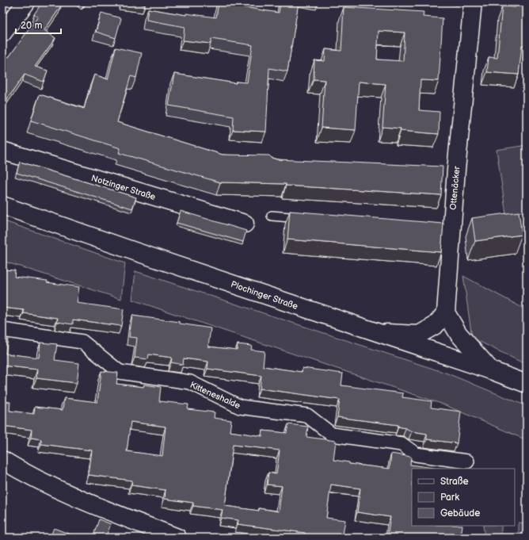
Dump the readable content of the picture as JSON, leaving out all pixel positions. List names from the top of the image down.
{
  "streets": {
    "street": [
      "Notzinger Straße",
      "Ottenäcker",
      "Plochinger Straße",
      "Kitteneshalde"
    ]
  },
  "legend": ["Straße", "Park", "Gebäude"],
  "scale_bar": "20 m"
}
